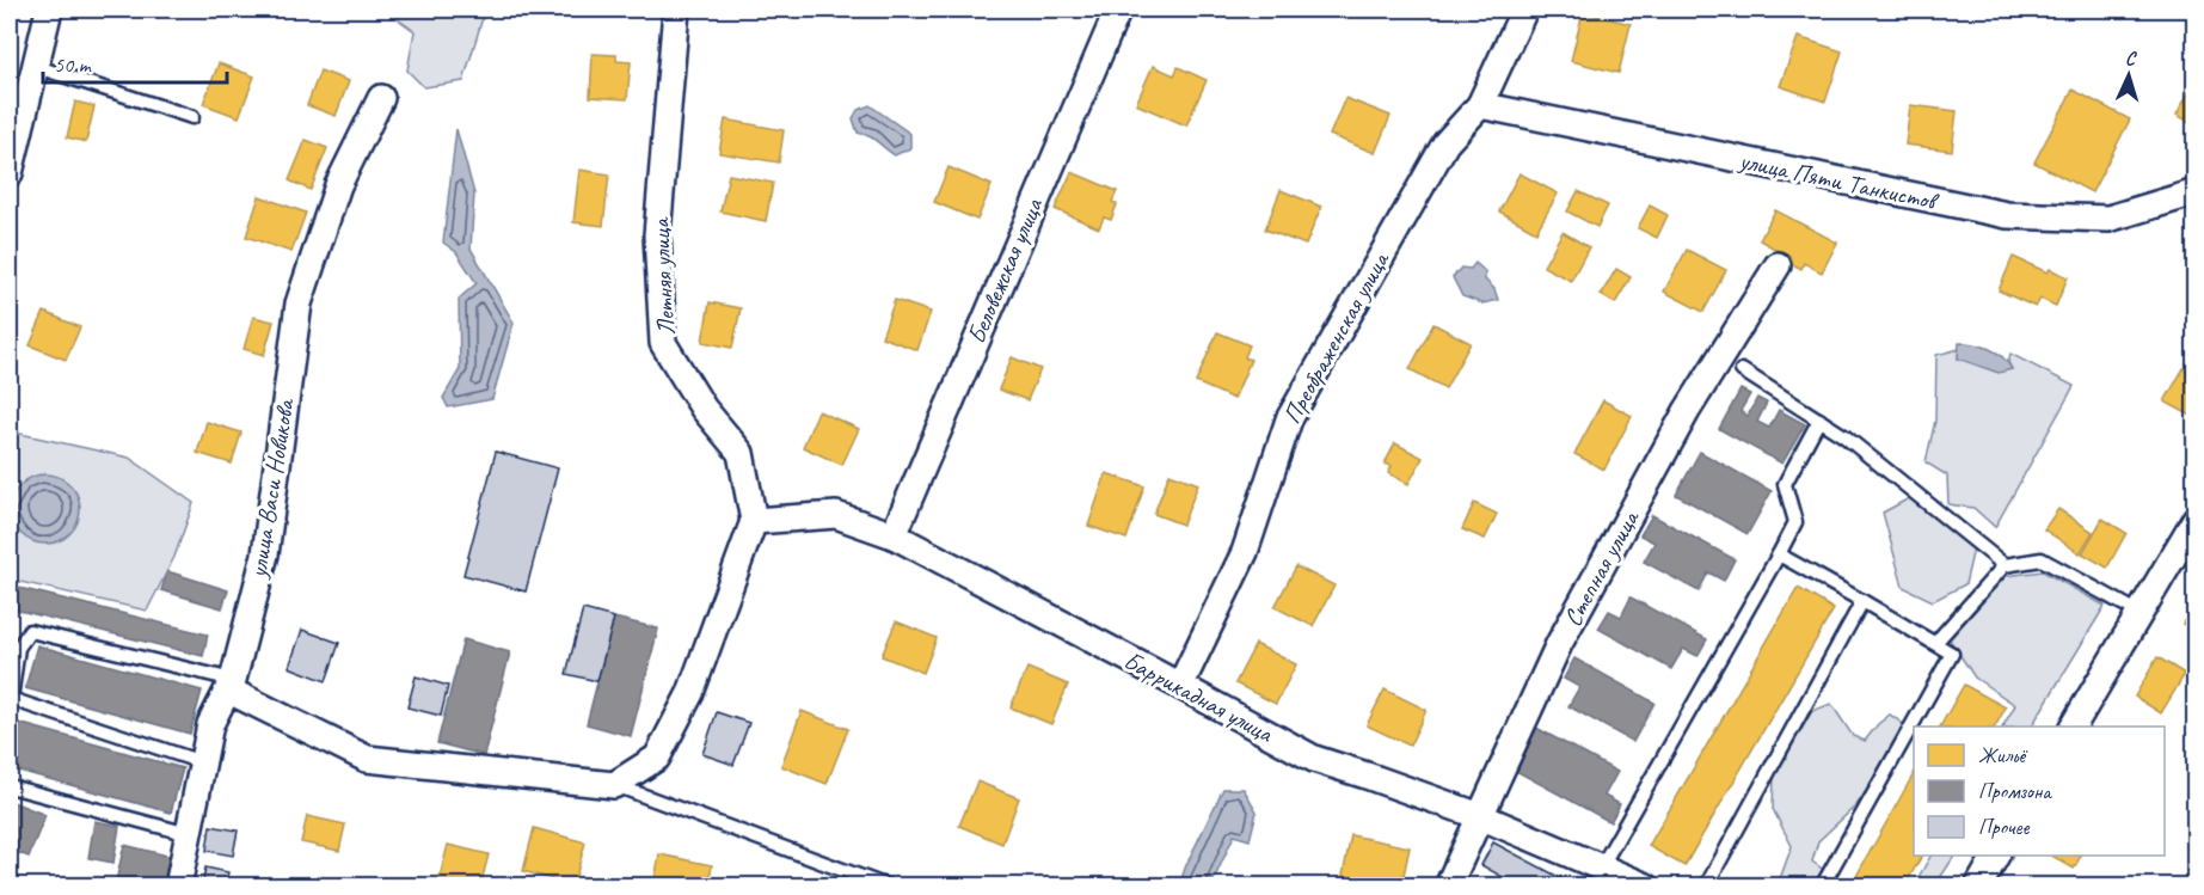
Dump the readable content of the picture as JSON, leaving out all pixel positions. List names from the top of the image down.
{
  "streets": {
    "street": [
      "улица Пяти Танкистов",
      "Беловежская улица",
      "Летняя улица",
      "Преображенская улица",
      "улица Васи Новикова",
      "Степная улица",
      "Баррикадная улица"
    ]
  },
  "crossings": [
    ["улица Пяти Танкистов", "Преображенская улица"],
    ["Беловежская улица", "Баррикадная улица"],
    ["Летняя улица", "Баррикадная улица"],
    ["Преображенская улица", "Баррикадная улица"],
    ["Степная улица", "Баррикадная улица"]
  ],
  "legend": ["Жильё", "Промзона", "Прочее"],
  "scale_bar": "50 m",
  "north": "top"
}
